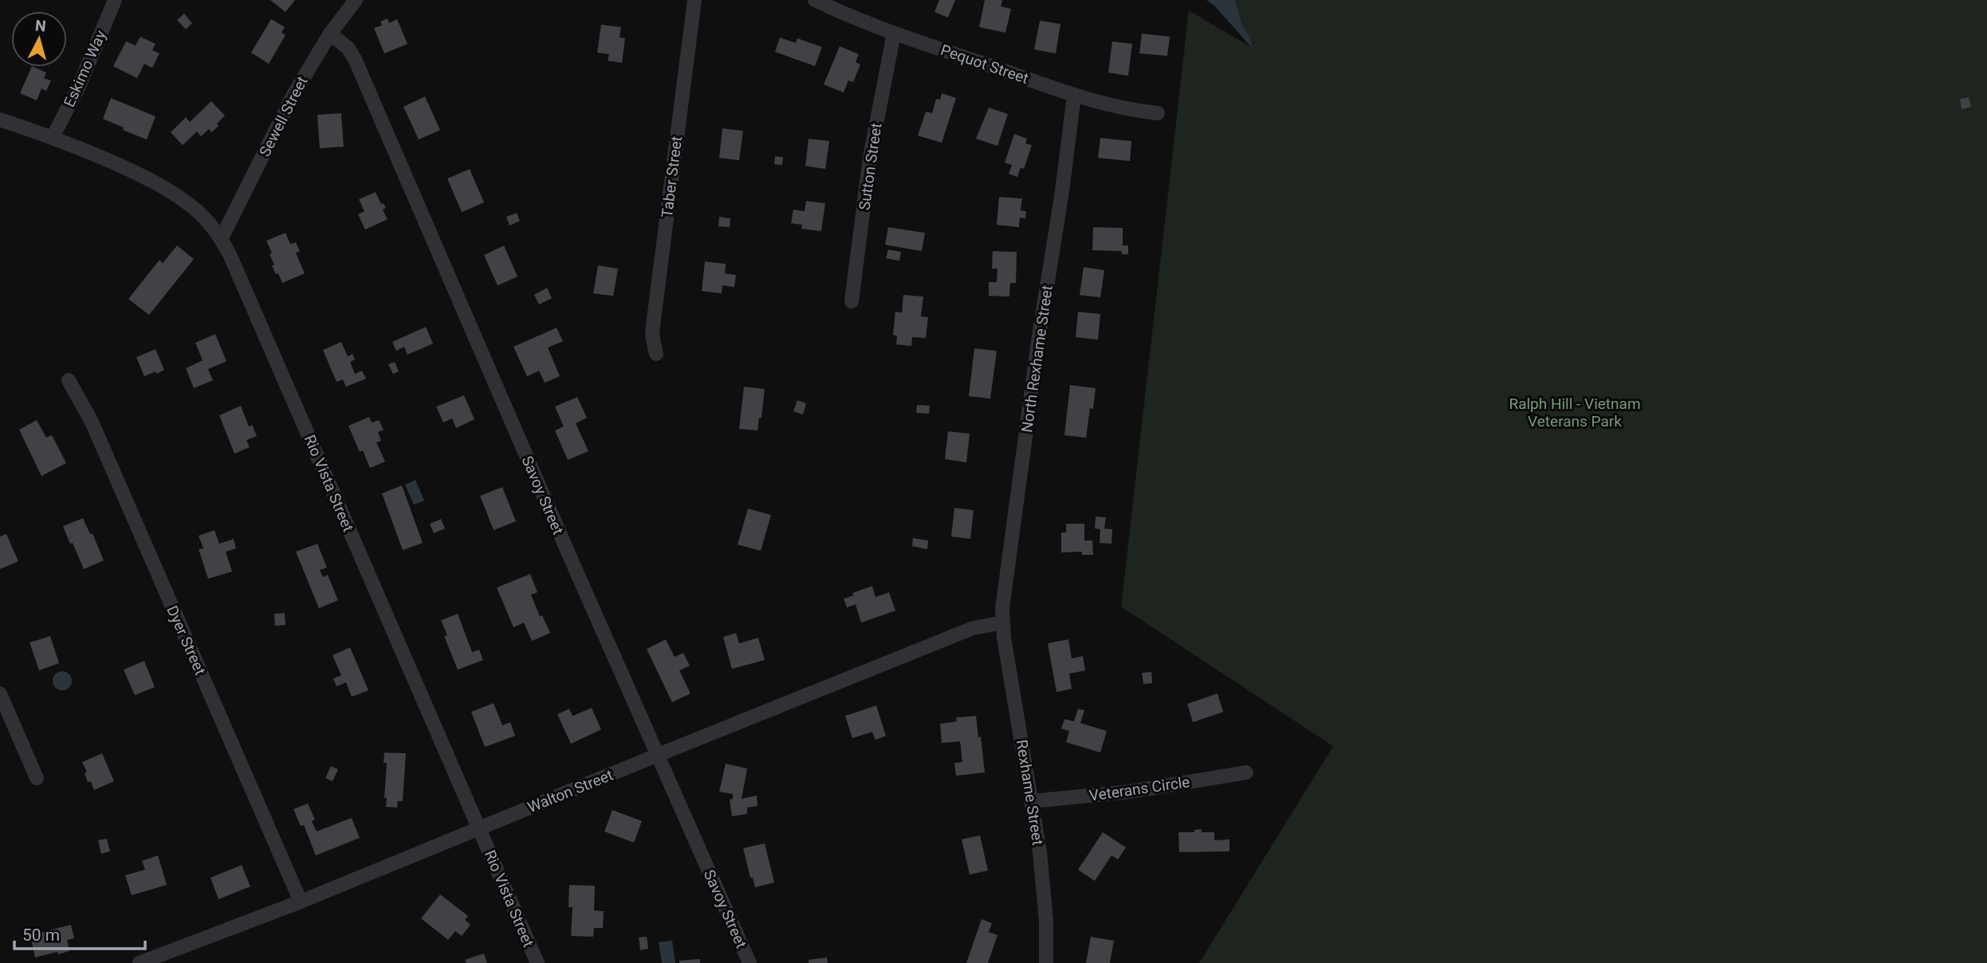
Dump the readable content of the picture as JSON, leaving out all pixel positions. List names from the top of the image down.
{
  "streets": {
    "street": [
      "Pequot Street",
      "Eskimo Way",
      "Sewell Street",
      "Sutton Street",
      "Taber Street",
      "North Rexhame Street",
      "Rio Vista Street",
      "Savoy Street",
      "Dyer Street",
      "Veterans Circle",
      "Walton Street",
      "Rexhame Street"
    ]
  },
  "crossings": [
    ["Pequot Street", "Sutton Street"],
    ["Pequot Street", "North Rexhame Street"],
    ["Eskimo Way", "Rio Vista Street"],
    ["Sewell Street", "Rio Vista Street"],
    ["Sewell Street", "Savoy Street"],
    ["North Rexhame Street", "Walton Street"],
    ["North Rexhame Street", "Rexhame Street"],
    ["Rio Vista Street", "Walton Street"],
    ["Savoy Street", "Walton Street"],
    ["Dyer Street", "Walton Street"],
    ["Veterans Circle", "Rexhame Street"],
    ["Walton Street", "Rexhame Street"]
  ],
  "parks": ["Ralph Hill - Vietnam Veterans Park"],
  "scale_bar": "50 m",
  "north": "top"
}
